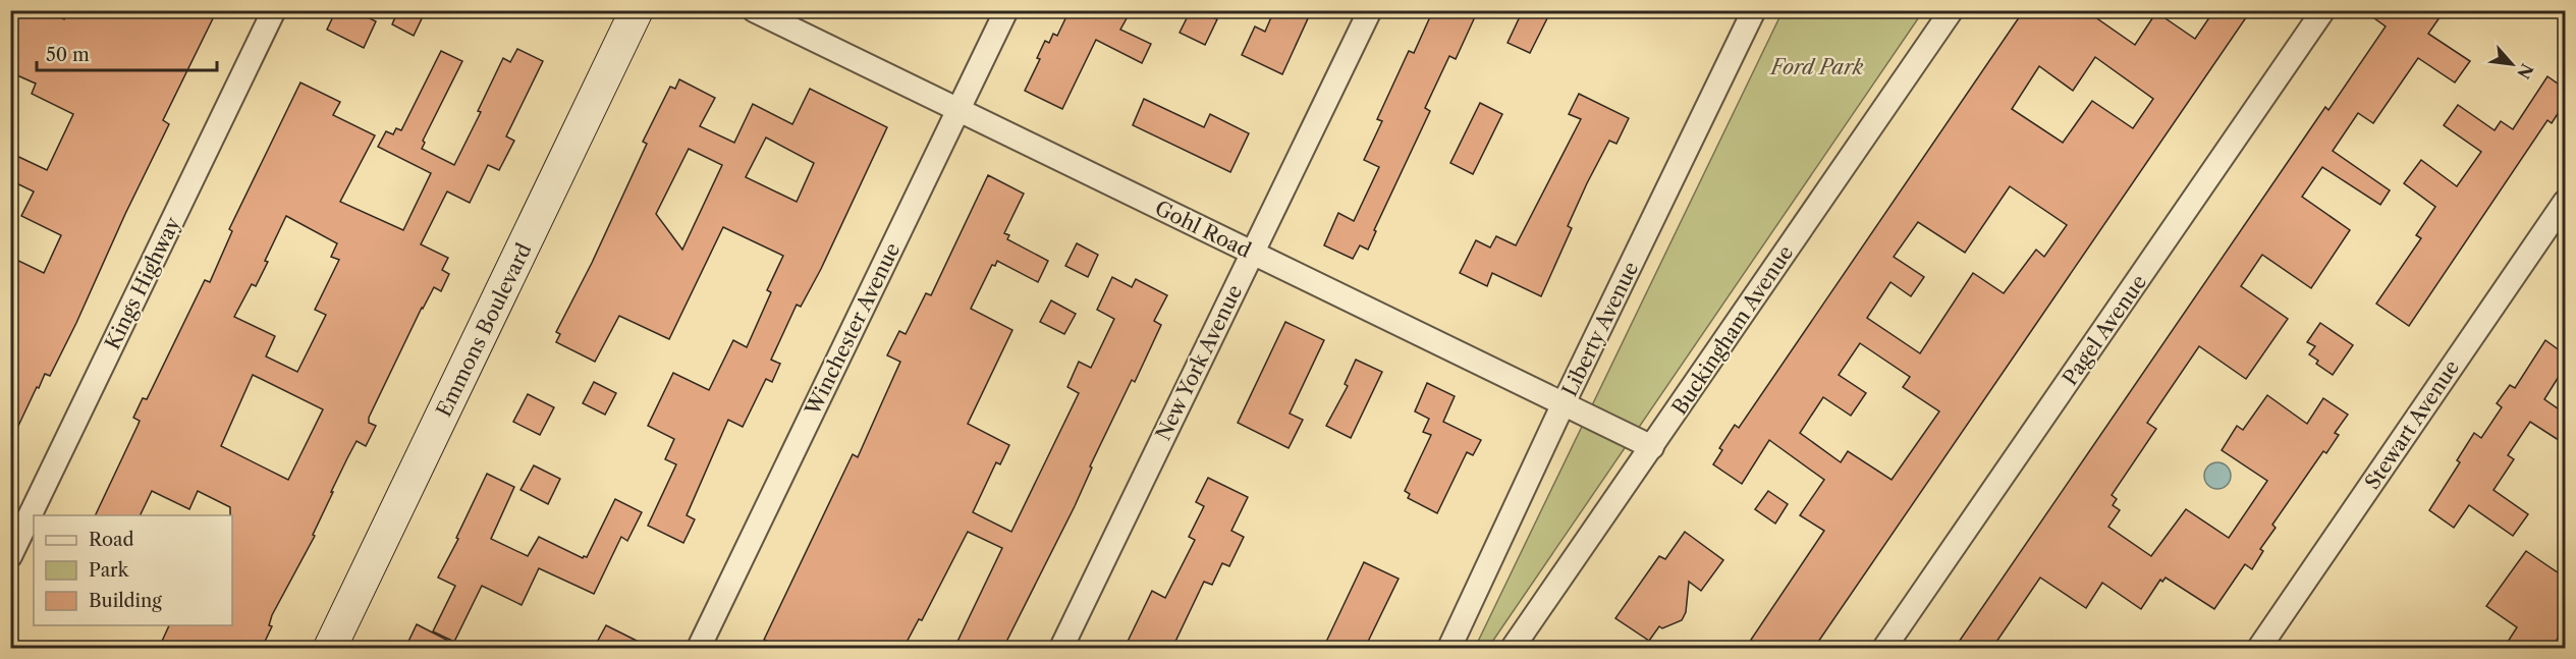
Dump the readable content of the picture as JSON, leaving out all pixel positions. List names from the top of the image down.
{
  "streets": {
    "street": [
      "Gohl Road",
      "Kings Highway",
      "Winchester Avenue",
      "Liberty Avenue",
      "Emmons Boulevard",
      "Buckingham Avenue",
      "Pagel Avenue",
      "New York Avenue",
      "Stewart Avenue"
    ]
  },
  "crossings": [
    ["Gohl Road", "Winchester Avenue"],
    ["Gohl Road", "Liberty Avenue"],
    ["Gohl Road", "Buckingham Avenue"],
    ["Gohl Road", "New York Avenue"]
  ],
  "parks": ["Ford Park"],
  "legend": ["Road", "Park", "Building"],
  "scale_bar": "50 m",
  "north": "bottom right"
}
